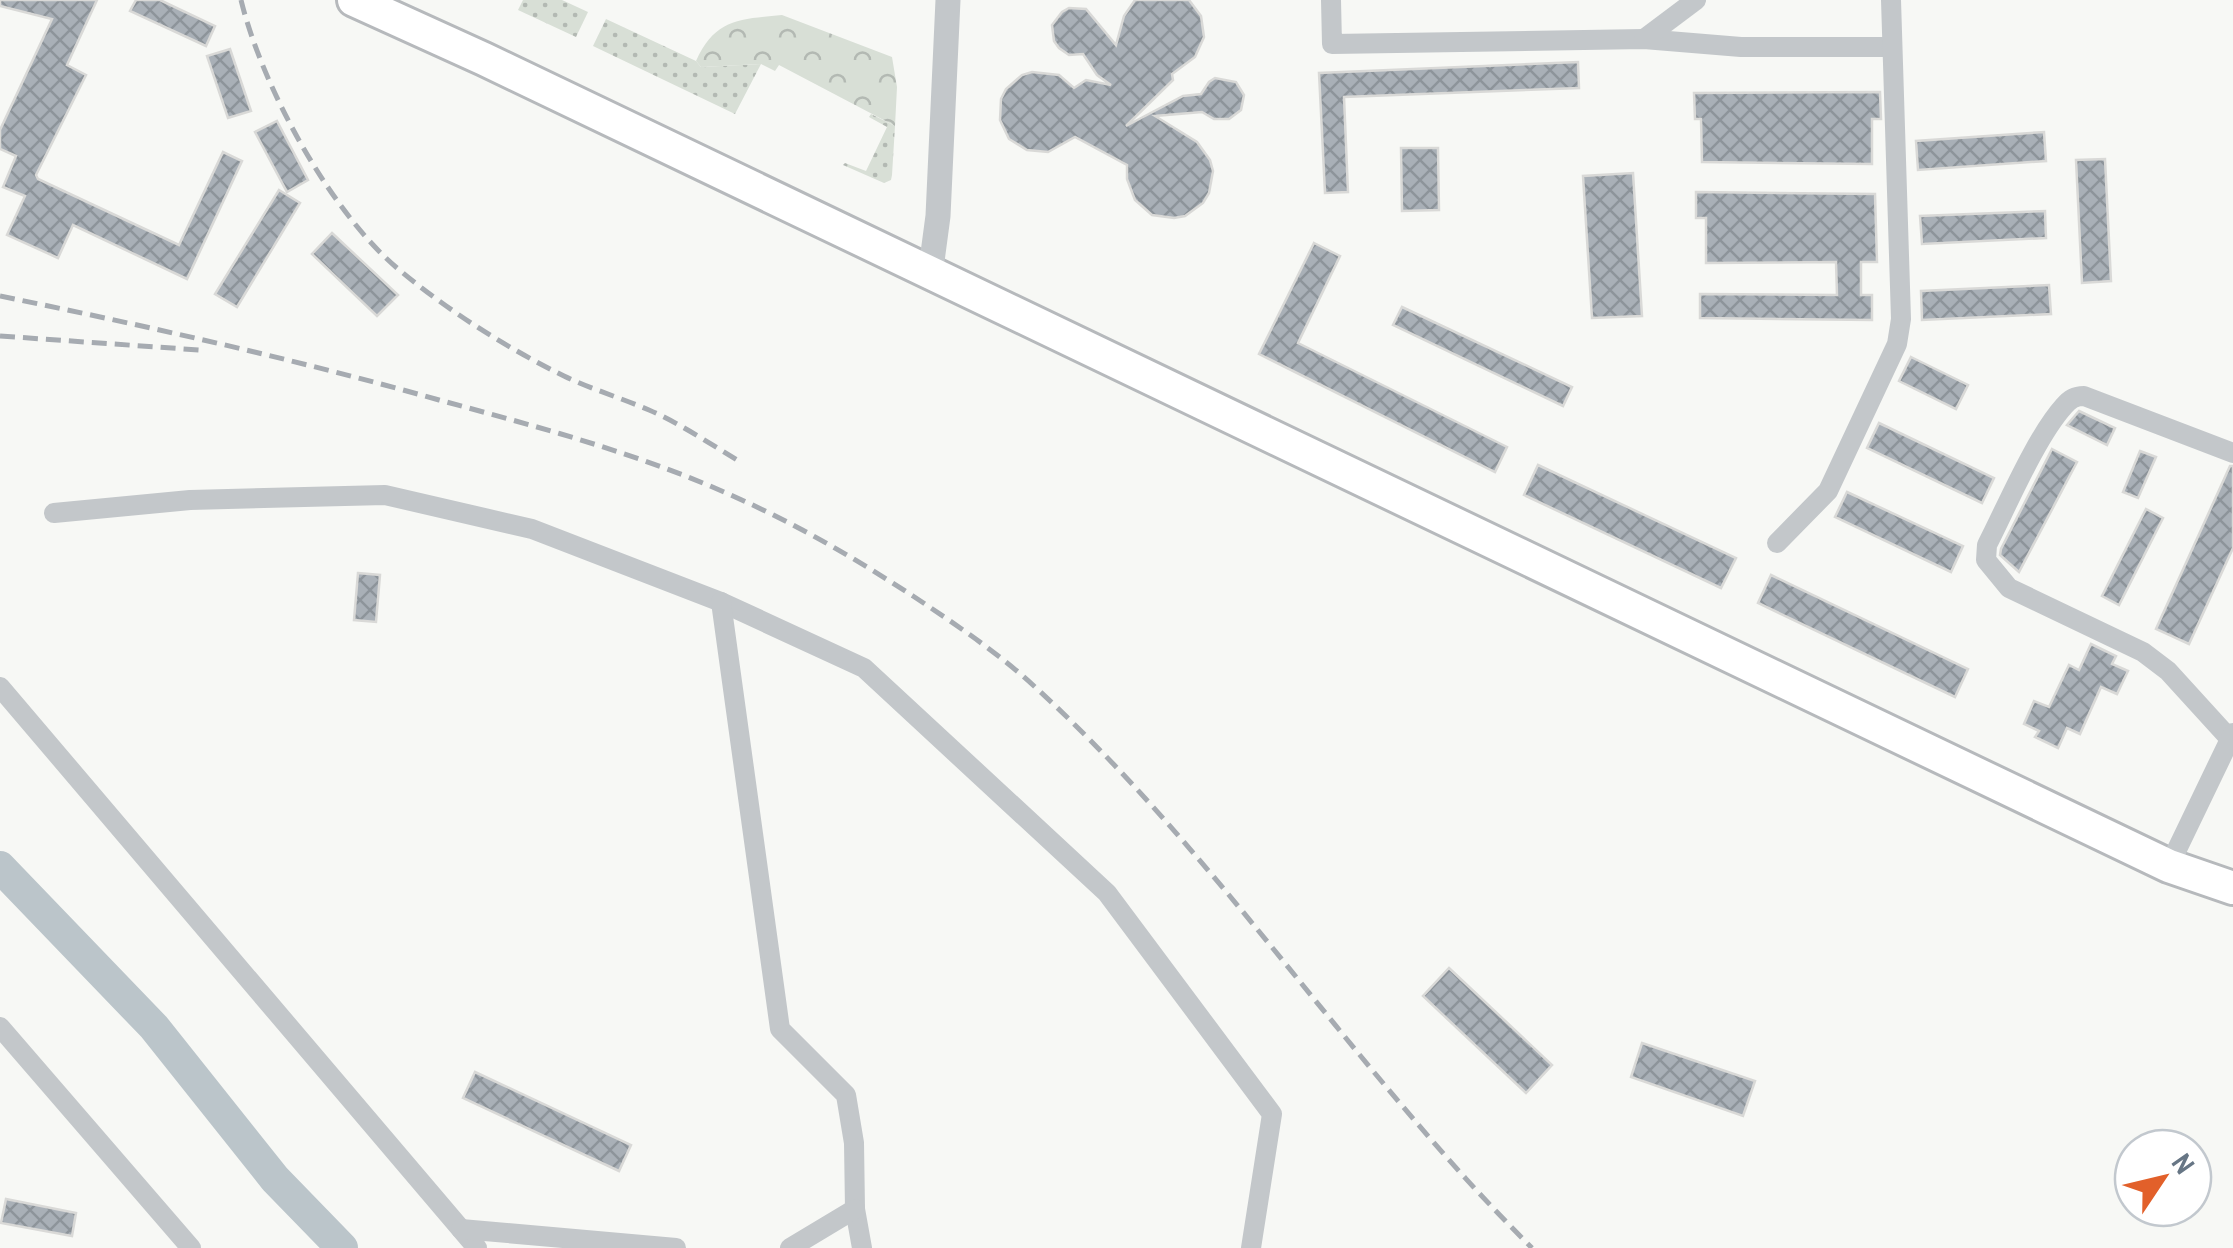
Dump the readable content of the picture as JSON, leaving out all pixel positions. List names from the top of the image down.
{
  "north": "top right"
}
